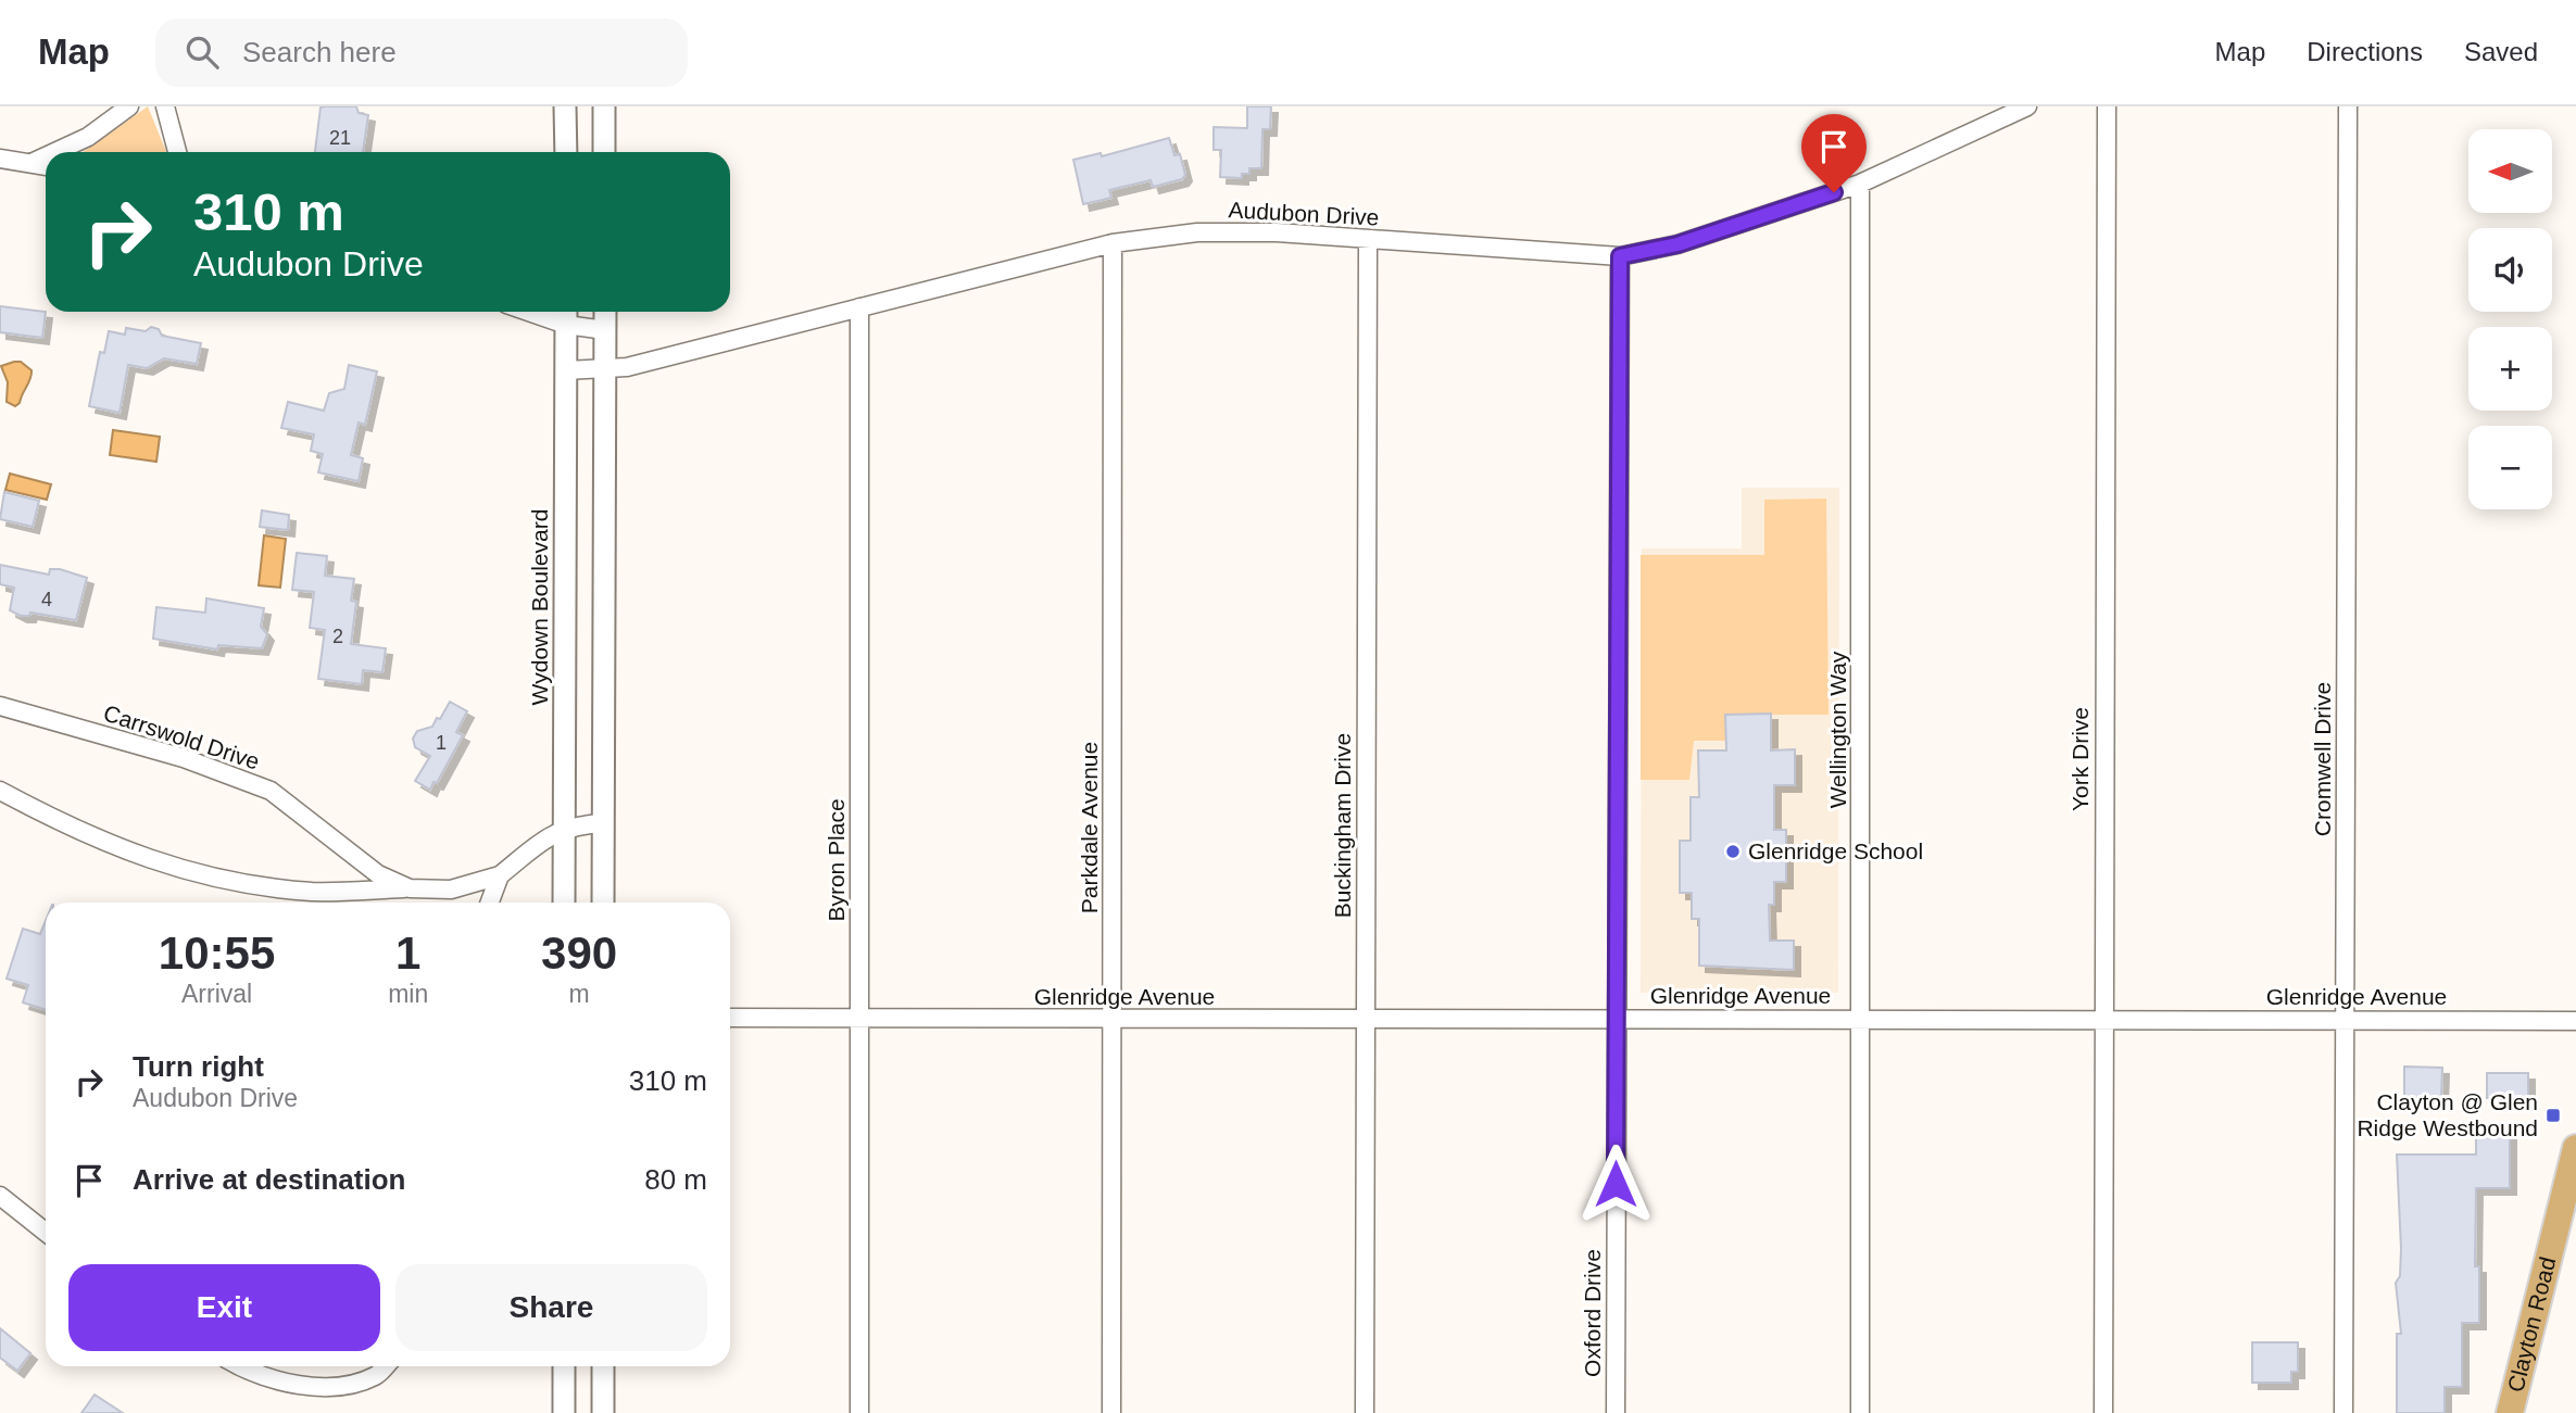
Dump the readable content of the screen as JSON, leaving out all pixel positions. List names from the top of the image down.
{
  "streets": {
    "main road": ["Clayton Road"],
    "street": [
      "Audubon Drive",
      "Wydown Boulevard",
      "Wellington Way",
      "Carrswold Drive",
      "York Drive",
      "Cromwell Drive",
      "Buckingham Drive",
      "Parkdale Avenue",
      "Byron Place",
      "Glenridge Avenue",
      "Oxford Drive"
    ]
  },
  "crossings": [
    ["Audubon Drive", "Wydown Boulevard"],
    ["Audubon Drive", "Wellington Way"],
    ["Audubon Drive", "Buckingham Drive"],
    ["Audubon Drive", "Parkdale Avenue"],
    ["Audubon Drive", "Byron Place"],
    ["Audubon Drive", "Oxford Drive"],
    ["Wydown Boulevard", "Carrswold Drive"],
    ["Wellington Way", "Glenridge Avenue"],
    ["York Drive", "Glenridge Avenue"],
    ["Cromwell Drive", "Glenridge Avenue"],
    ["Buckingham Drive", "Glenridge Avenue"],
    ["Parkdale Avenue", "Glenridge Avenue"],
    ["Byron Place", "Glenridge Avenue"],
    ["Glenridge Avenue", "Oxford Drive"]
  ],
  "places": {
    "other": ["Glenridge School"],
    "transit": ["Clayton @ Glen Ridge Westbound"]
  },
  "house_numbers": [
    "21",
    "4",
    "2",
    "1"
  ],
  "north": "left",
  "page": {
    "header": "Map",
    "search": "Search here",
    "nav": ["Map", "Directions", "Saved"],
    "map_buttons": ["+", "−"],
    "turn": ["310 m", "Audubon Drive"],
    "eta": [
      "10:55",
      "Arrival",
      "1",
      "min",
      "390",
      "m"
    ],
    "list": [
      {
        "name": "Turn right",
        "note": "Audubon Drive",
        "value": "310 m"
      },
      {
        "name": "Arrive at destination",
        "value": "80 m"
      }
    ],
    "buttons": ["Exit", "Share"]
  }
}
